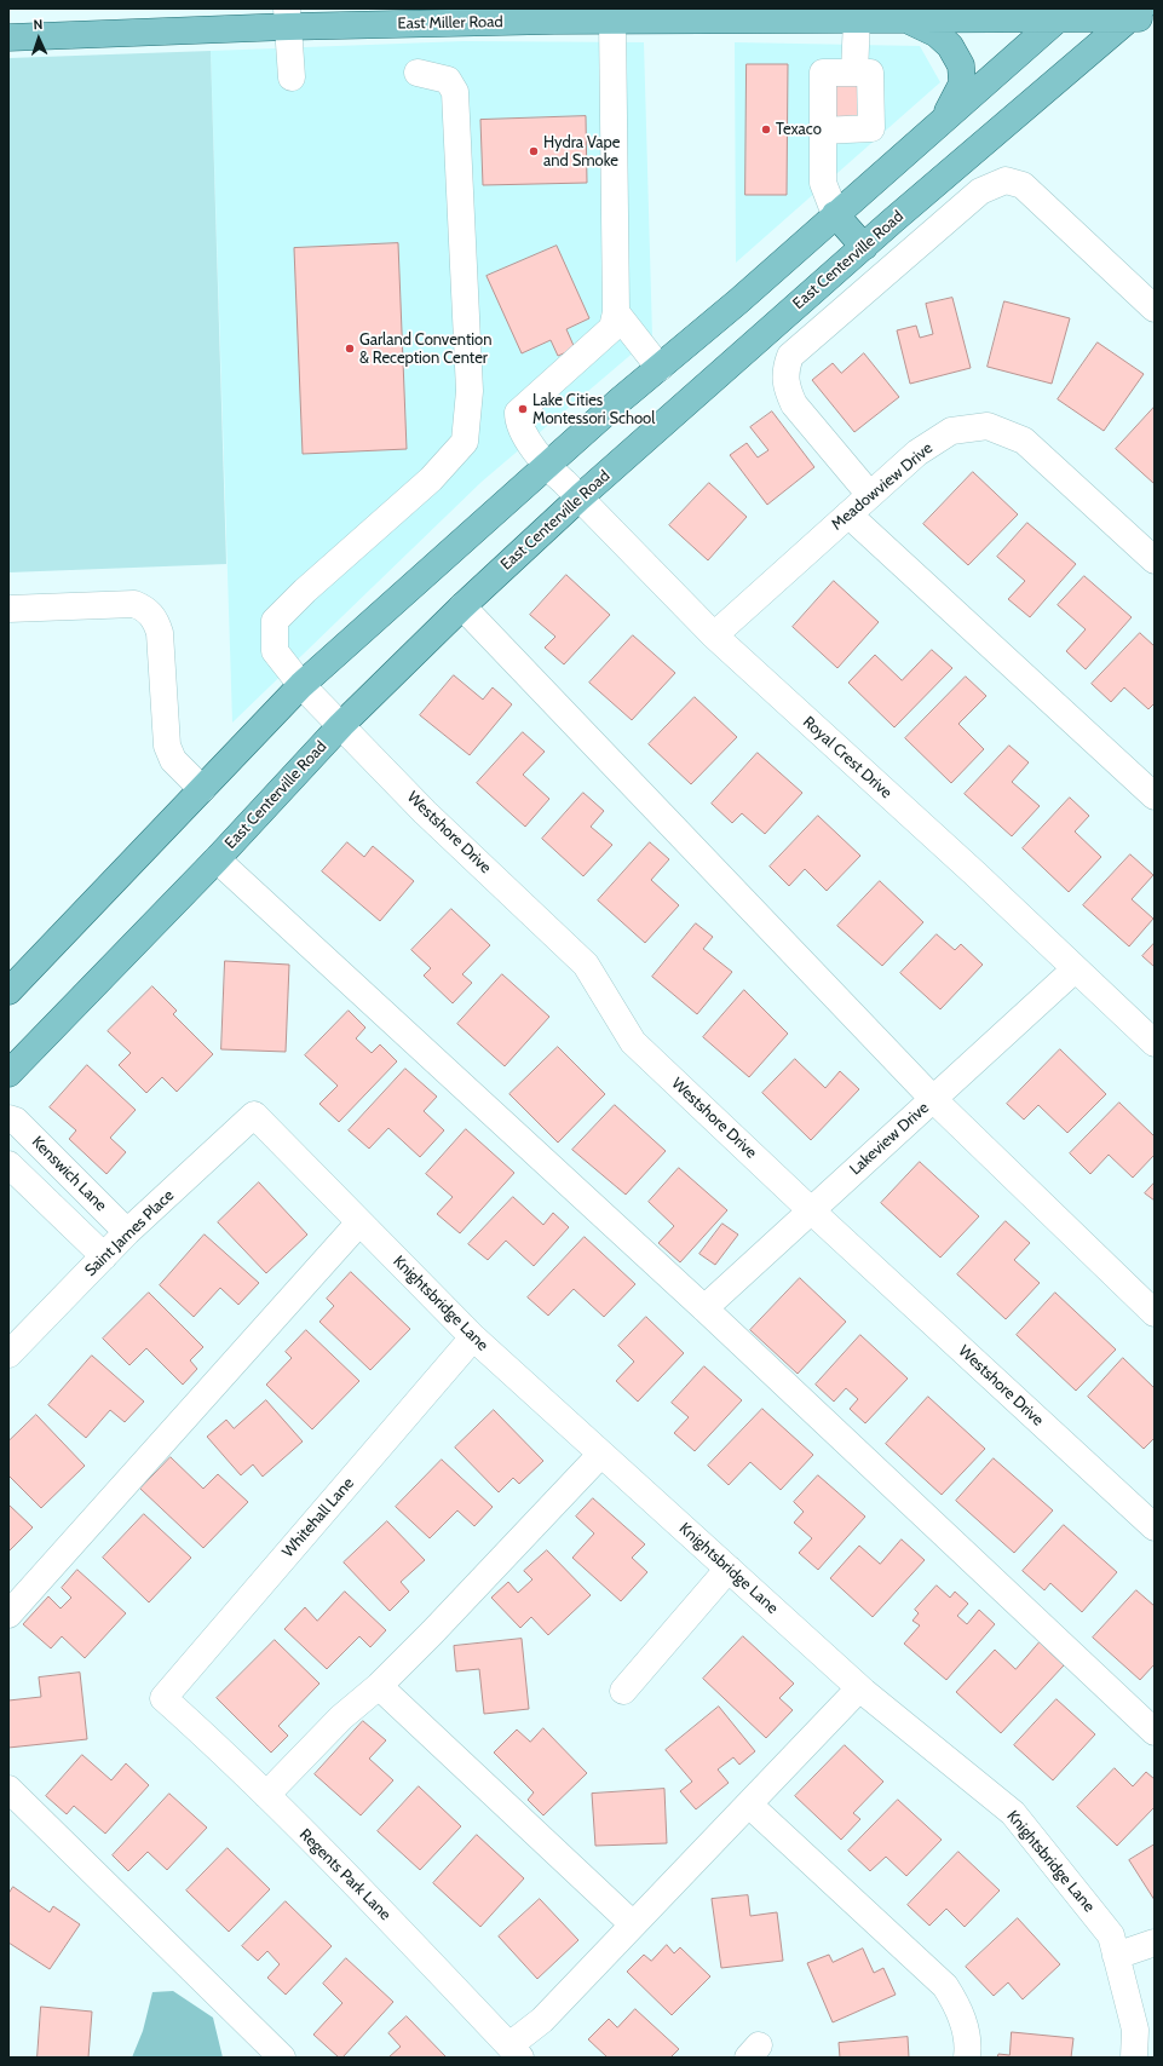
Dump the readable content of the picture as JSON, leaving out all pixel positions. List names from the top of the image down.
{
  "streets": {
    "main road": ["East Miller Road", "East Centerville Road"],
    "street": [
      "Meadowview Drive",
      "Royal Crest Drive",
      "Westshore Drive",
      "Lakeview Drive",
      "Kenswich Lane",
      "Saint James Place",
      "Knightsbridge Lane",
      "Whitehall Lane",
      "Regents Park Lane"
    ]
  },
  "crossings": [
    ["East Miller Road", "East Centerville Road"],
    ["East Centerville Road", "Royal Crest Drive"],
    ["East Centerville Road", "Westshore Drive"],
    ["Meadowview Drive", "Royal Crest Drive"],
    ["Royal Crest Drive", "Lakeview Drive"],
    ["Westshore Drive", "Lakeview Drive"],
    ["Kenswich Lane", "Saint James Place"],
    ["Saint James Place", "Knightsbridge Lane"],
    ["Knightsbridge Lane", "Whitehall Lane"],
    ["Whitehall Lane", "Regents Park Lane"]
  ],
  "places": [
    "Texaco",
    "Hydra Vape and Smoke",
    "Garland Convention & Reception Center",
    "Lake Cities Montessori School"
  ],
  "north": "top"
}
